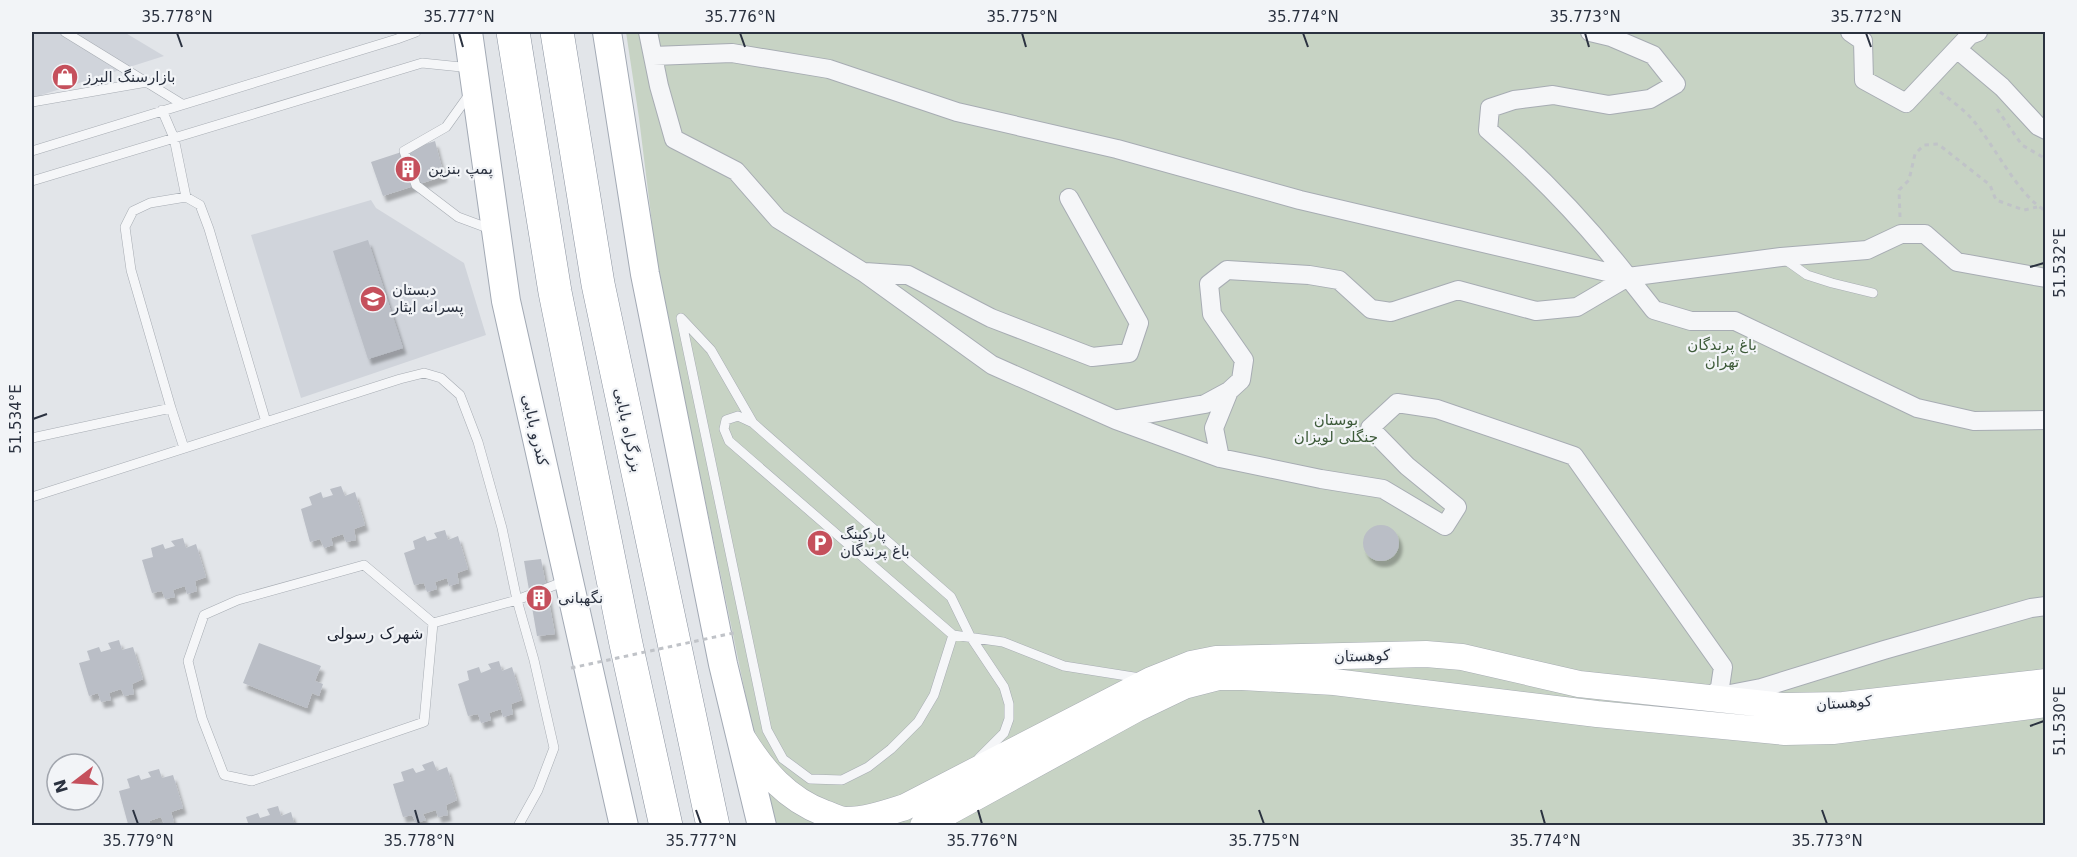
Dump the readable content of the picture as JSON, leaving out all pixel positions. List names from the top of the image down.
{
  "streets": {
    "highway": ["بزرگراه بابایی"],
    "main road": ["کندرو بابایی", "کوهستان"]
  },
  "districts": ["شهرک رسولی"],
  "parks": ["باغ پرندگان تهران", "بوستان جنگلی لویزان"],
  "places": {
    "shop": ["بازارسنگ البرز"],
    "building": ["پمپ بنزین", "نگهبانی"],
    "school or university": ["دبستان پسرانه ایثار"],
    "parking": ["پارکینگ باغ پرندگان"]
  },
  "north": "left",
  "coordinates": [
    "35.778°N",
    "35.777°N",
    "35.776°N",
    "35.775°N",
    "35.774°N",
    "35.773°N",
    "35.772°N",
    "51.532°E",
    "51.534°E",
    "51.530°E",
    "35.779°N"
  ]
}
